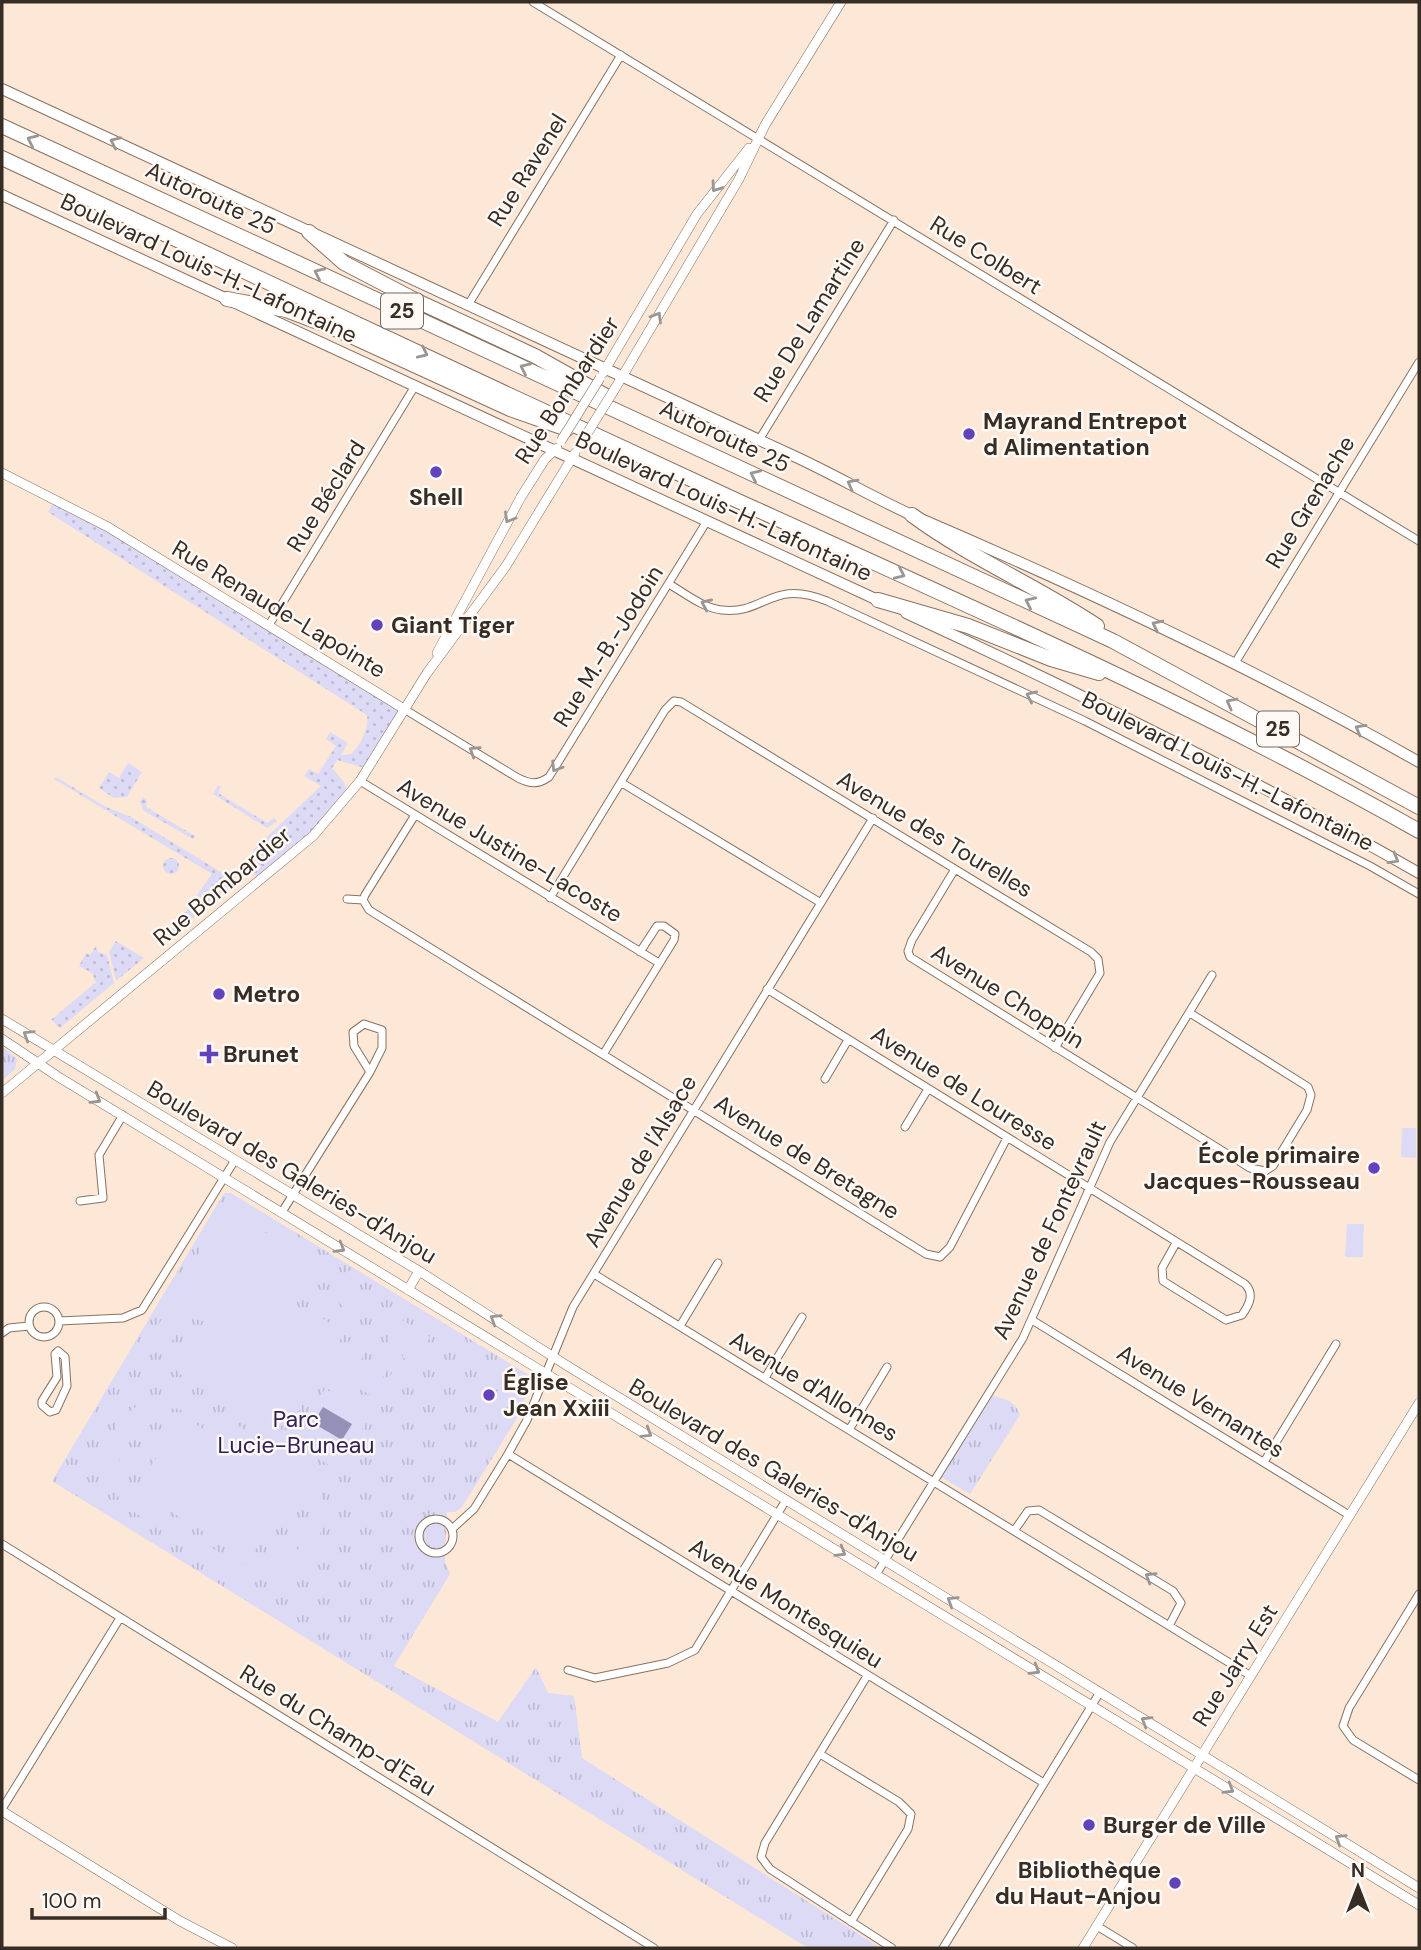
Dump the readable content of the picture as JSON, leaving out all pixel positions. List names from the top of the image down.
{
  "streets": {
    "highway": ["Autoroute 25", "25"],
    "main road": ["Boulevard Louis-H.-Lafontaine"],
    "street": [
      "Rue Ravenel",
      "Rue Colbert",
      "Rue De Lamartine",
      "Rue Bombardier",
      "Rue Béclard",
      "Rue Grenache",
      "Rue Renaude-Lapointe",
      "Rue M.-B.-Jodoin",
      "Avenue des Tourelles",
      "Avenue Justine-Lacoste",
      "Avenue Choppin",
      "Avenue de Louresse",
      "Avenue de Bretagne",
      "Avenue de l'Alsace",
      "Boulevard des Galeries-d'Anjou",
      "Avenue de Fontevrault",
      "Avenue d'Allonnes",
      "Avenue Vernantes",
      "Avenue Montesquieu",
      "Rue Jarry Est",
      "Rue du Champ-d'Eau"
    ]
  },
  "crossings": [
    ["Rue Ravenel", "Rue Colbert"],
    ["Rue Colbert", "Rue De Lamartine"],
    ["Rue Colbert", "Rue Bombardier"],
    ["Rue Colbert", "Rue Grenache"],
    ["Boulevard Louis-H.-Lafontaine", "Rue Bombardier"],
    ["Boulevard Louis-H.-Lafontaine", "Rue Béclard"],
    ["Boulevard Louis-H.-Lafontaine", "Rue M.-B.-Jodoin"],
    ["Rue Bombardier", "Rue Renaude-Lapointe"],
    ["Rue Bombardier", "Avenue Justine-Lacoste"],
    ["Rue Bombardier", "Boulevard des Galeries-d'Anjou"],
    ["Rue Béclard", "Rue Renaude-Lapointe"],
    ["Rue Renaude-Lapointe", "Rue M.-B.-Jodoin"],
    ["Avenue des Tourelles", "Avenue Choppin"],
    ["Avenue des Tourelles", "Avenue de l'Alsace"],
    ["Avenue Choppin", "Avenue de Fontevrault"],
    ["Avenue de Louresse", "Avenue de Bretagne"],
    ["Avenue de Louresse", "Avenue de l'Alsace"],
    ["Avenue de Louresse", "Avenue de Fontevrault"],
    ["Avenue de Bretagne", "Avenue de l'Alsace"],
    ["Avenue de l'Alsace", "Boulevard des Galeries-d'Anjou"],
    ["Avenue de l'Alsace", "Avenue d'Allonnes"],
    ["Avenue de l'Alsace", "Avenue Montesquieu"],
    ["Boulevard des Galeries-d'Anjou", "Avenue de Fontevrault"],
    ["Boulevard des Galeries-d'Anjou", "Rue Jarry Est"],
    ["Avenue de Fontevrault", "Avenue d'Allonnes"],
    ["Avenue de Fontevrault", "Avenue Vernantes"],
    ["Avenue d'Allonnes", "Rue Jarry Est"],
    ["Avenue Vernantes", "Rue Jarry Est"]
  ],
  "one_way": ["Rue M.-B.-Jodoin"],
  "parks": ["Parc Lucie-Bruneau"],
  "places": {
    "other": [
      "Mayrand Entrepot d Alimentation",
      "Shell",
      "Giant Tiger",
      "Metro",
      "École primaire Jacques-Rousseau",
      "Église Jean Xxiii",
      "Burger de Ville",
      "Bibliothèque du Haut-Anjou"
    ],
    "health": ["Brunet"]
  },
  "scale_bar": "100 m",
  "north": "top"
}
